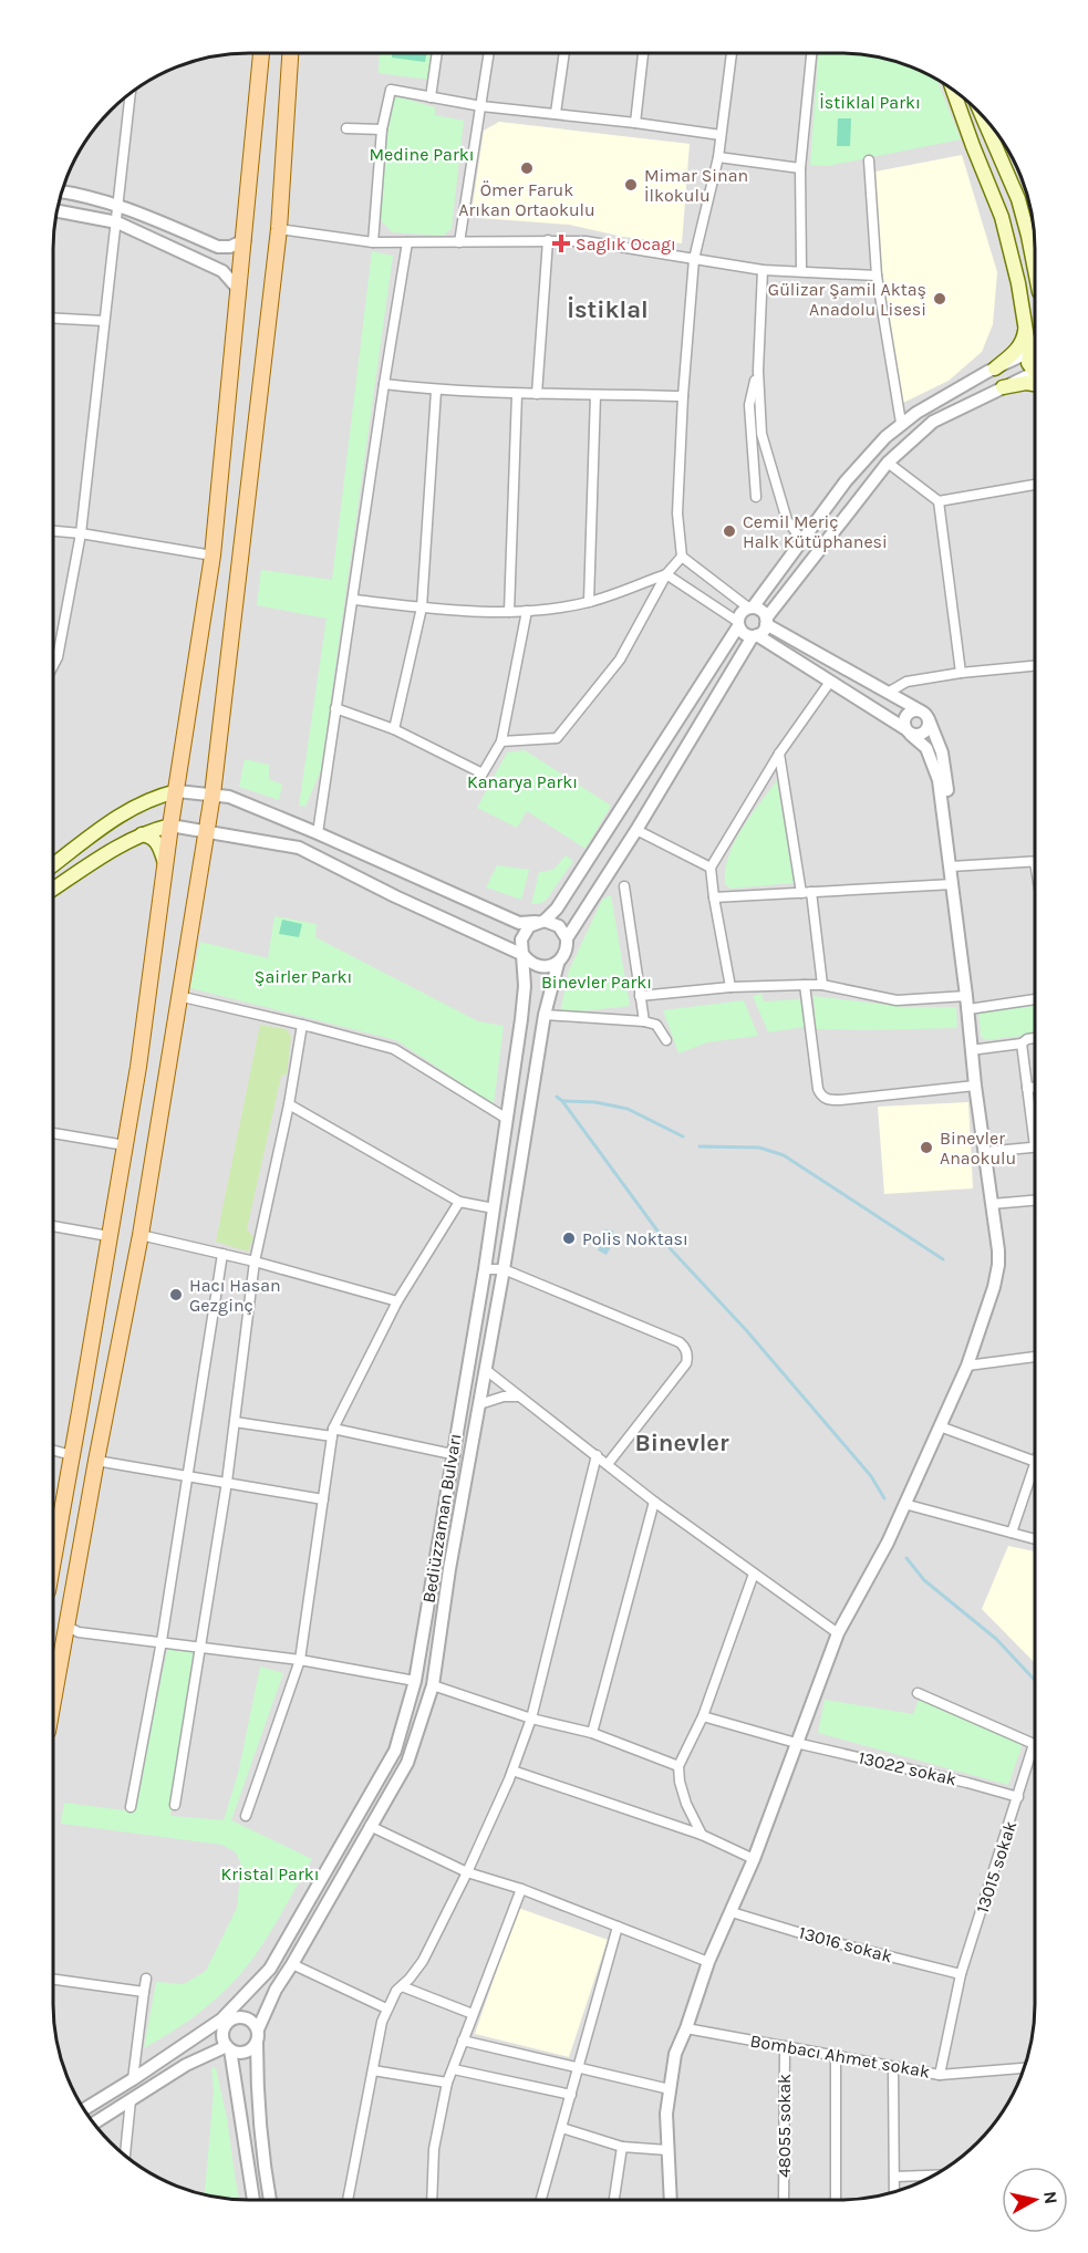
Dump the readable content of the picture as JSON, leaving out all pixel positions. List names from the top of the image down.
{
  "streets": {
    "street": [
      "Bediüzzaman Bulvarı",
      "13022 sokak",
      "13015 sokak",
      "13016 sokak",
      "Bombacı Ahmet sokak",
      "48055 sokak"
    ]
  },
  "crossings": [
    ["13022 sokak", "13015 sokak"],
    ["13015 sokak", "13016 sokak"],
    ["13015 sokak", "Bombacı Ahmet sokak"],
    ["Bombacı Ahmet sokak", "48055 sokak"]
  ],
  "districts": ["İstiklal", "Binevler"],
  "parks": [
    "İstiklal Parkı",
    "Medine Parkı",
    "Kanarya Parkı",
    "Şairler Parkı",
    "Binevler Parkı",
    "Kristal Parkı"
  ],
  "places": {
    "other": [
      "Ömer Faruk Arıkan Ortaokulu",
      "Mimar Sinan İlkokulu",
      "Gülizar Şamil Aktaş Anadolu Lisesi",
      "Cemil Meriç Halk Kütüphanesi",
      "Binevler Anaokulu",
      "Polis Noktası",
      "Hacı Hasan Gezginç"
    ],
    "health": ["Saglık Ocagı"]
  },
  "north": "right"
}
